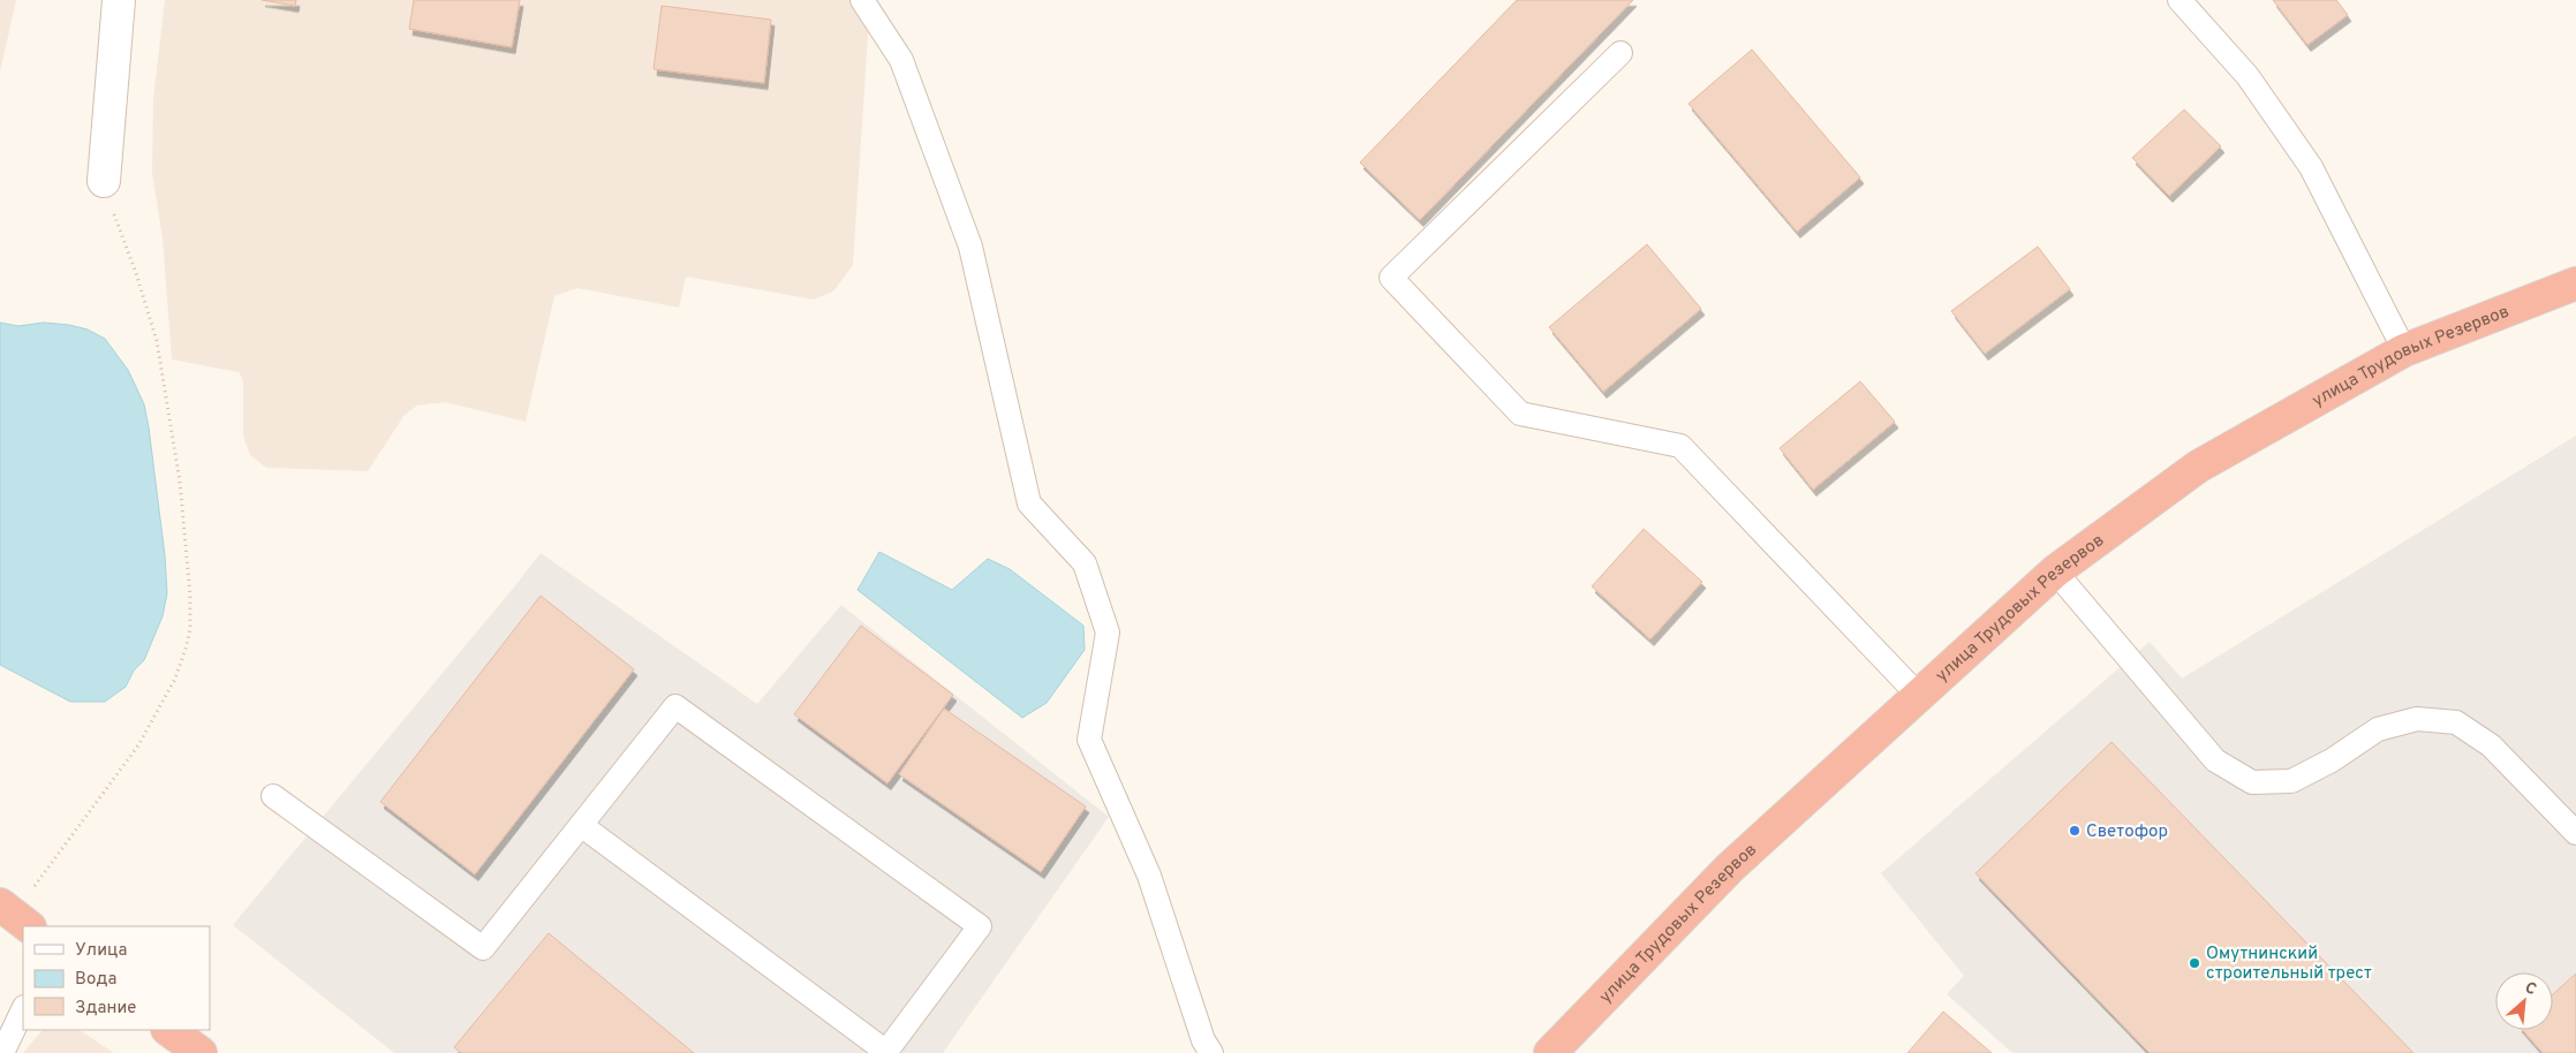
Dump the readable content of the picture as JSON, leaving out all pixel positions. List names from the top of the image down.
{
  "streets": {
    "highway": ["улица Трудовых Резервов"]
  },
  "places": ["Светофор", "Омутнинский строительный трест"],
  "legend": ["Улица", "Вода", "Здание"],
  "north": "top right"
}
